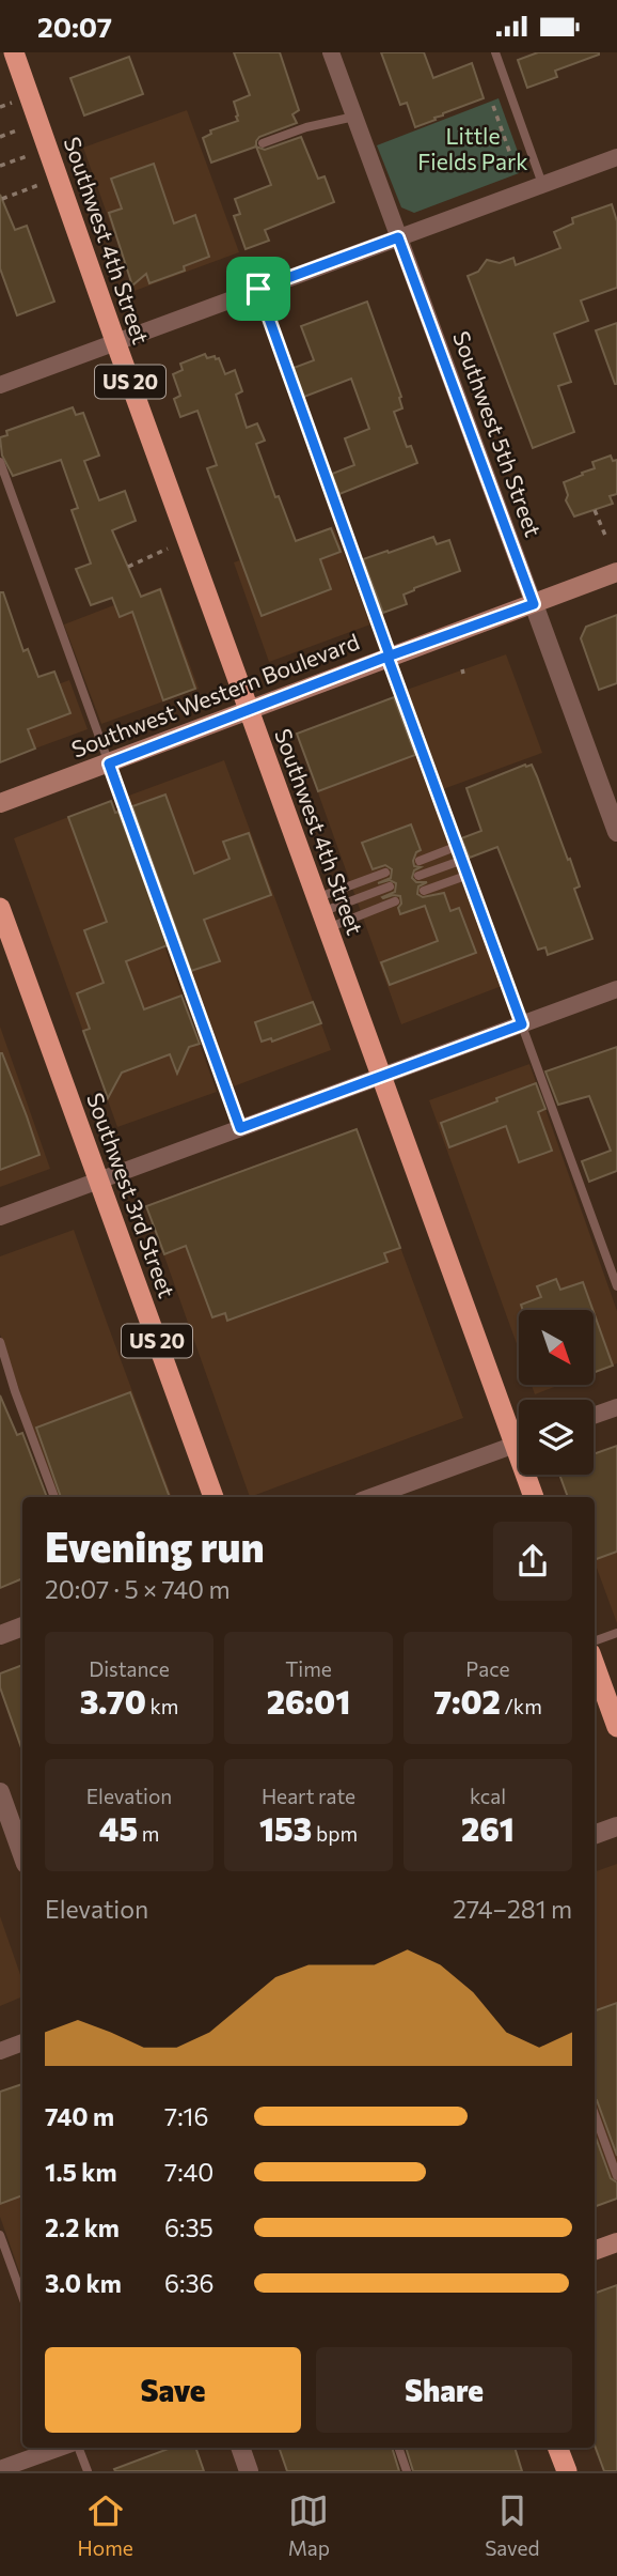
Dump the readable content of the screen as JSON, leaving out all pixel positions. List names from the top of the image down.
{
  "streets": {
    "highway": ["Southwest 4th Street", "US 20", "Southwest 3rd Street"],
    "main road": ["Southwest Western Boulevard"],
    "street": ["Southwest 5th Street"]
  },
  "crossings": [
    ["Southwest 4th Street", "Southwest Western Boulevard"],
    ["Southwest 5th Street", "Southwest Western Boulevard"]
  ],
  "parks": ["Little Fields Park"],
  "north": "bottom right",
  "page": {
    "status": "20:07",
    "heading": ["Evening run", "20:07 · 5 × 740 m"],
    "stats": [
      ["Distance", "3.70 km"],
      ["Time", "26:01"],
      ["Pace", "7:02 /km"],
      ["Elevation", "45 m"],
      ["Heart rate", "153 bpm"],
      ["kcal", "261"]
    ],
    "chart": ["Elevation", "274–281 m"],
    "list": [
      {
        "name": "740 m",
        "note": "7:16"
      },
      {
        "name": "1.5 km",
        "note": "7:40"
      },
      {
        "name": "2.2 km",
        "note": "6:35"
      },
      {
        "name": "3.0 km",
        "note": "6:36"
      }
    ],
    "buttons": ["Save", "Share"],
    "tabs": ["Home", "Map", "Saved"]
  }
}
